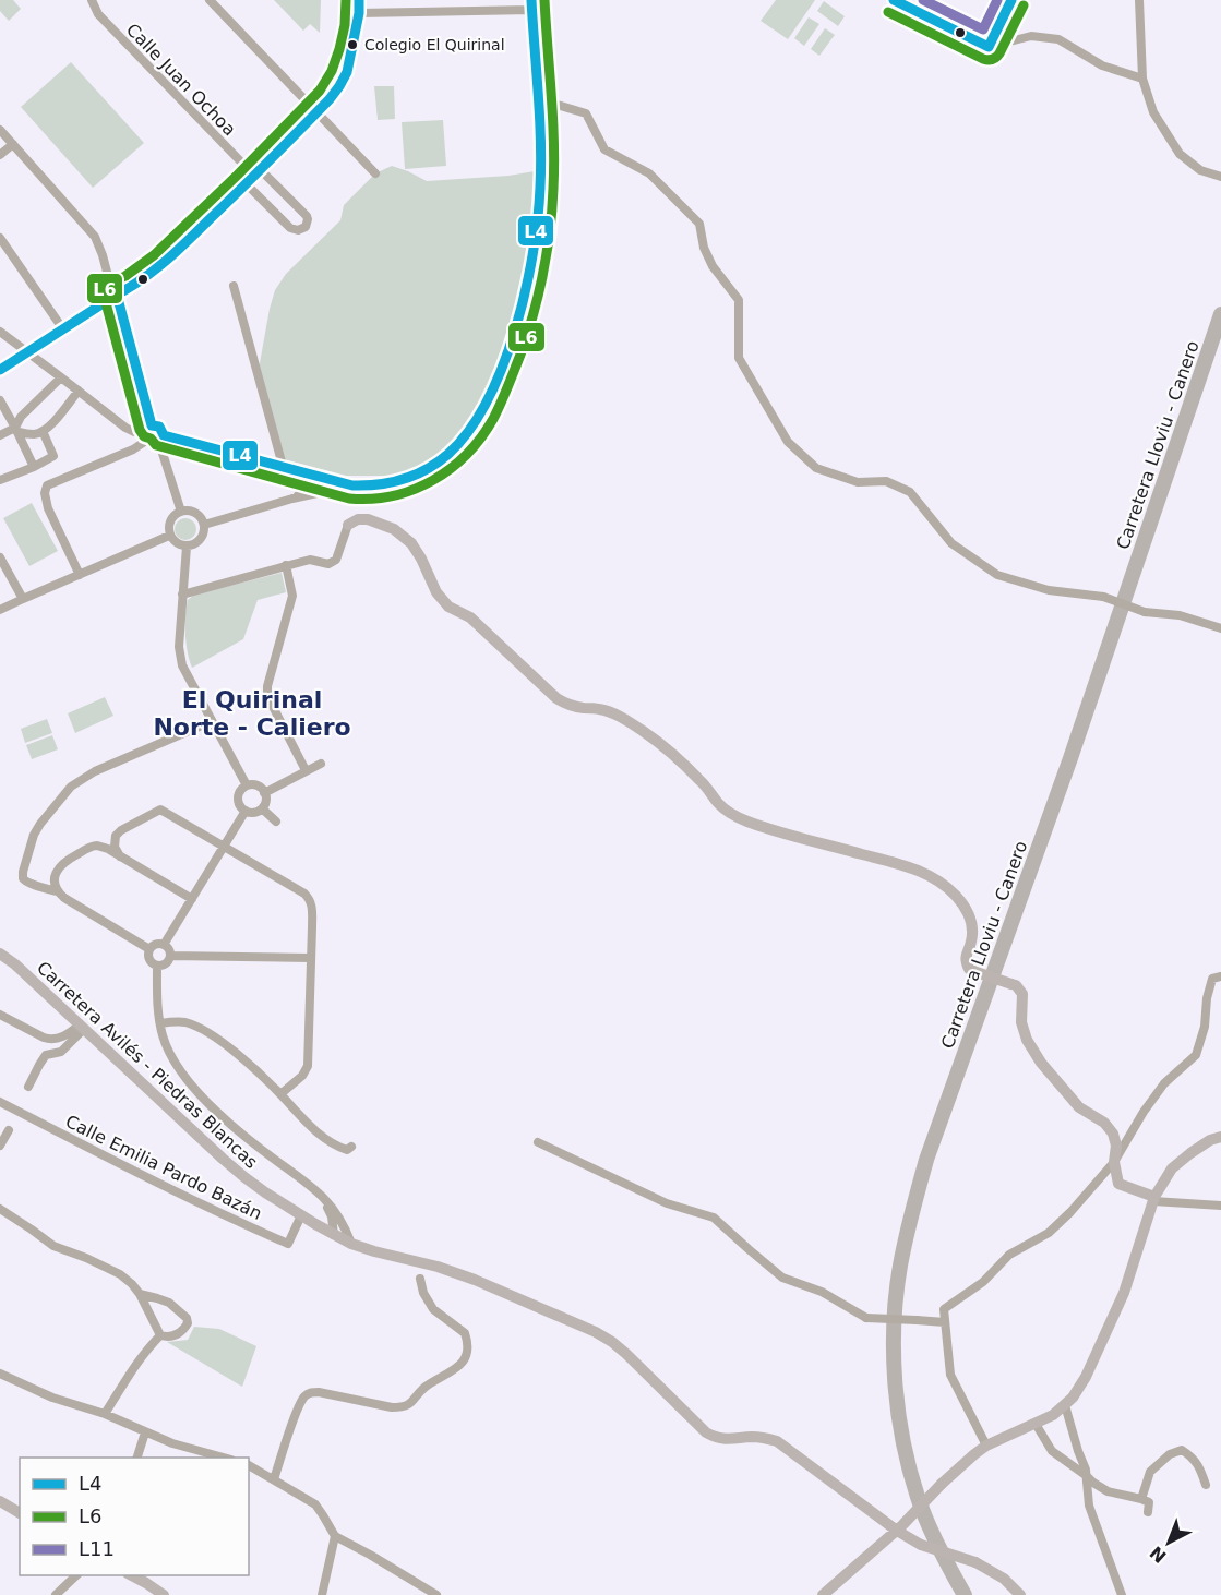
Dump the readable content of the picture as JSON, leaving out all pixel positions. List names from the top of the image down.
{
  "streets": {
    "highway": ["Carretera Lloviu - Canero"],
    "street": ["Calle Juan Ochoa", "Carretera Avilés - Piedras Blancas", "Calle Emilia Pardo Bazán"]
  },
  "crossings": [
    ["Carretera Avilés - Piedras Blancas", "Calle Emilia Pardo Bazán"]
  ],
  "districts": ["El Quirinal Norte - Caliero"],
  "places": ["Colegio El Quirinal"],
  "lines": ["transit line L4", "transit line L6", "transit line L11"],
  "legend": ["L4", "L6", "L11"],
  "north": "bottom left"
}
